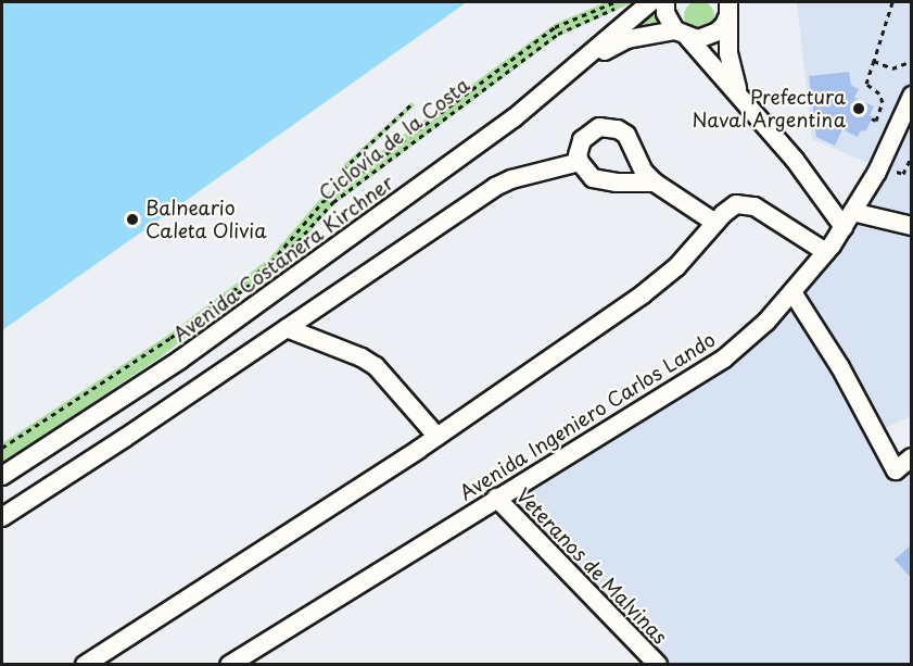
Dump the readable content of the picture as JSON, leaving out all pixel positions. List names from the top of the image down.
{
  "streets": {
    "street": ["Avenida Costanera Kirchner", "Avenida Ingeniero Carlos Lando", "Veteranos de Malvinas"],
    "path": ["Ciclovía de la Costa"]
  },
  "crossings": [
    ["Avenida Ingeniero Carlos Lando", "Veteranos de Malvinas"]
  ],
  "places": ["Prefectura Naval Argentina", "Balneario Caleta Olivia"]
}
